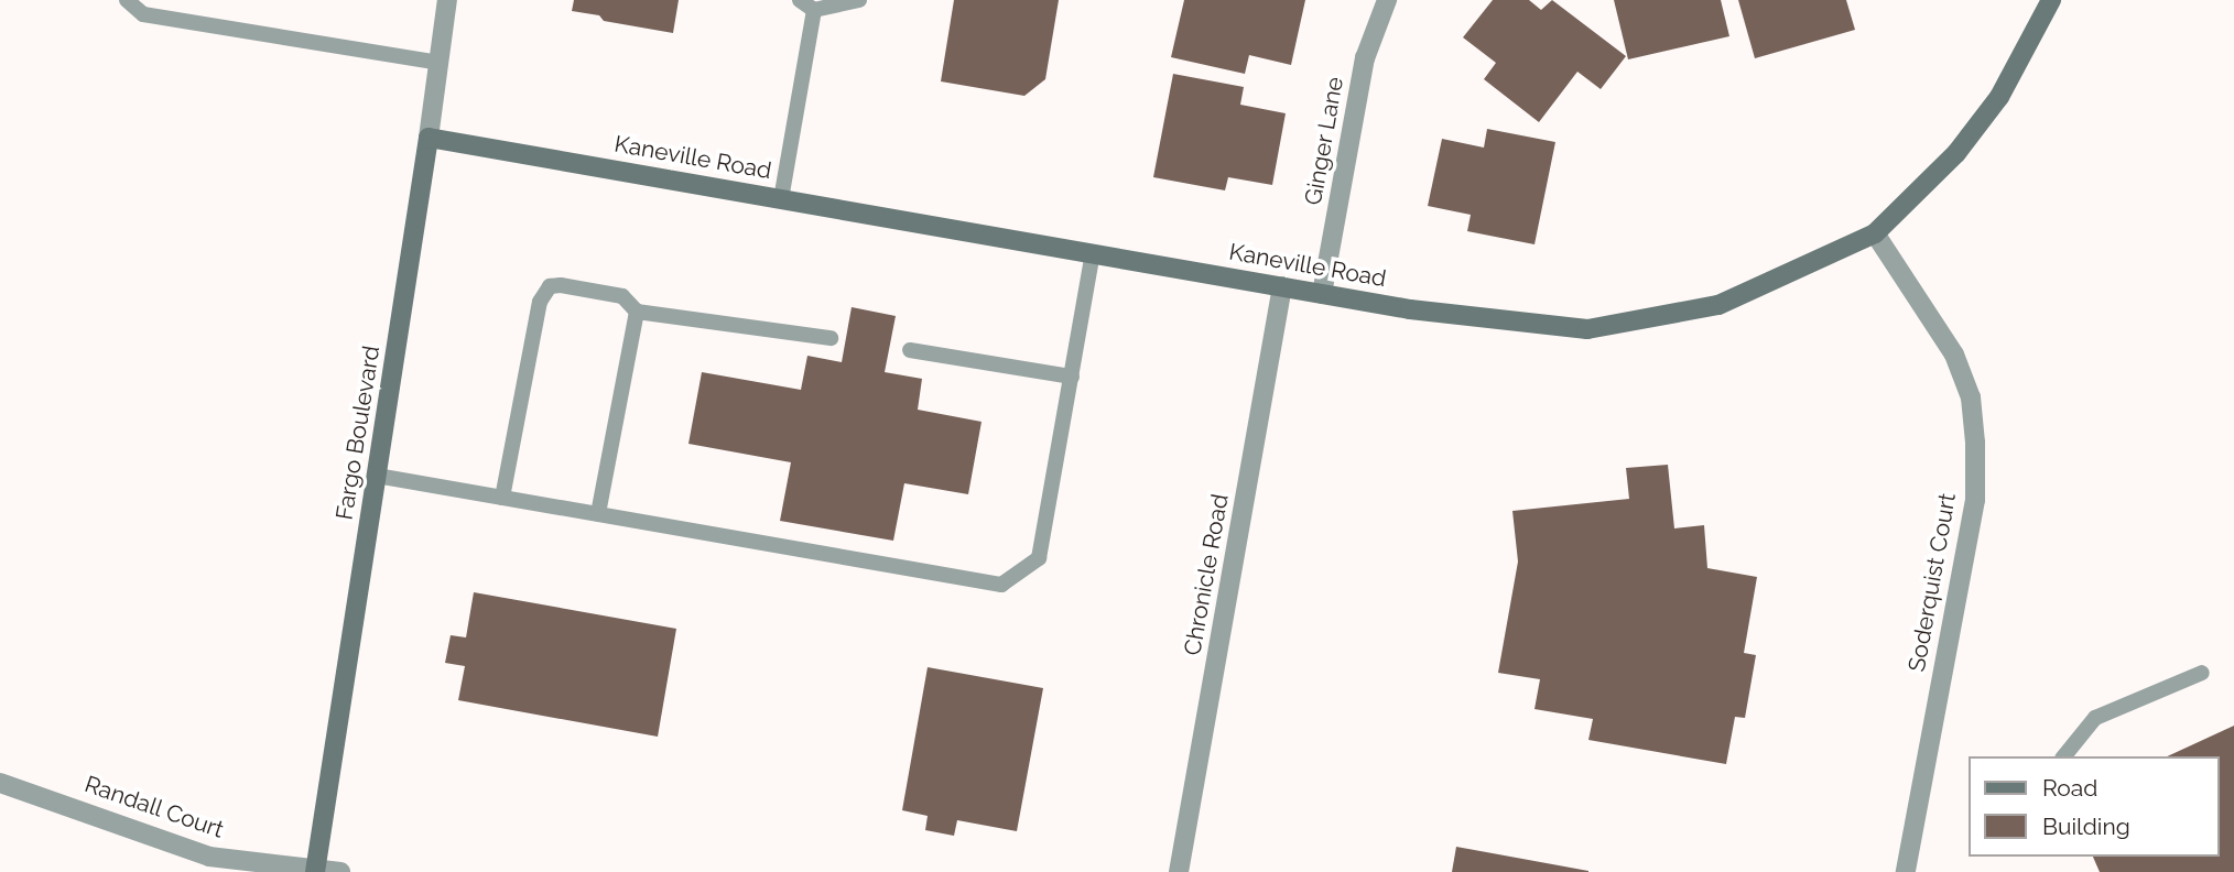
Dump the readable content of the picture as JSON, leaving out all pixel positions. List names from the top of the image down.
{
  "streets": {
    "main road": ["Kaneville Road", "Fargo Boulevard"],
    "street": [
      "Ginger Lane",
      "Chronicle Road",
      "Soderquist Court",
      "Randall Court"
    ]
  },
  "crossings": [
    ["Ginger Lane", "Kaneville Road"],
    ["Kaneville Road", "Fargo Boulevard"],
    ["Kaneville Road", "Chronicle Road"],
    ["Kaneville Road", "Soderquist Court"],
    ["Fargo Boulevard", "Randall Court"]
  ],
  "legend": ["Road", "Building"]
}
